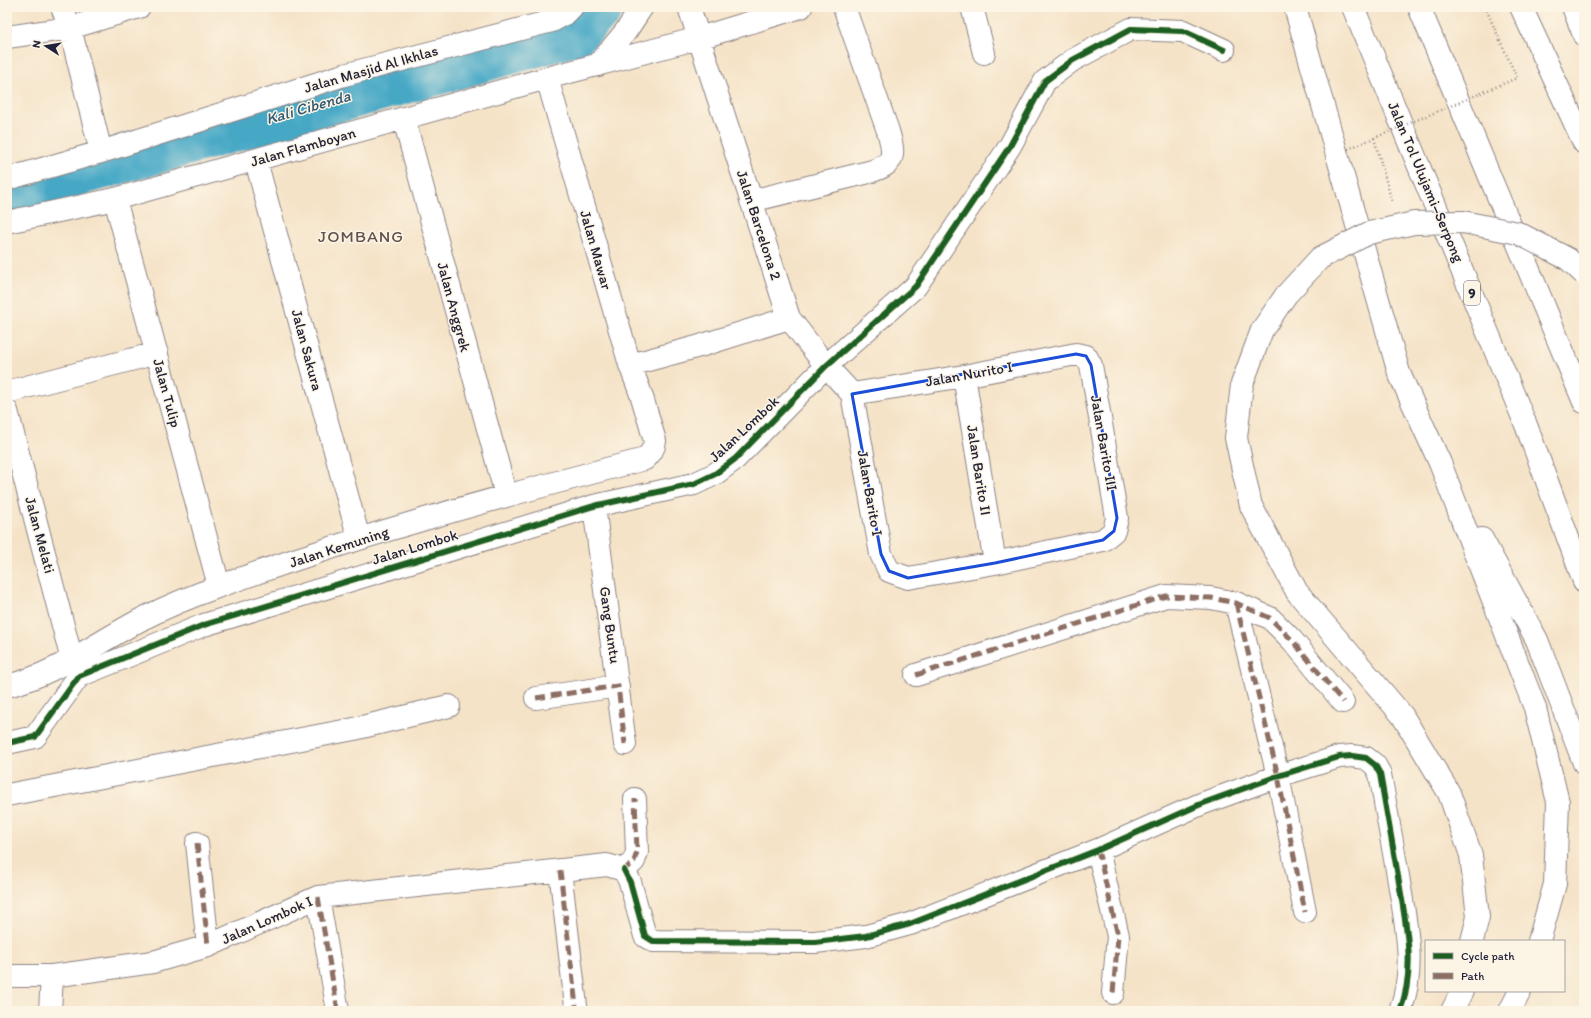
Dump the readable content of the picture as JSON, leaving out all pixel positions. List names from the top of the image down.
{
  "streets": {
    "main road": [
      "Jalan Masjid Al Ikhlas",
      "Jalan Flamboyan",
      "Jalan Tol Ulujami–Serpong",
      "Jalan Barcelona 2",
      "Jalan Mawar",
      "9",
      "Jalan Anggrek",
      "Jalan Sakura",
      "Jalan Nurito I",
      "Jalan Tulip",
      "Jalan Lombok",
      "Jalan Barito III",
      "Jalan Barito II",
      "Jalan Barito I",
      "Jalan Melati",
      "Jalan Kemuning",
      "Gang Buntu",
      "Jalan Lombok I"
    ]
  },
  "crossings": [
    ["Jalan Flamboyan", "Jalan Barcelona 2"],
    ["Jalan Flamboyan", "Jalan Mawar"],
    ["Jalan Flamboyan", "Jalan Anggrek"],
    ["Jalan Flamboyan", "Jalan Sakura"],
    ["Jalan Flamboyan", "Jalan Tulip"],
    ["Jalan Barcelona 2", "Jalan Nurito I"],
    ["Jalan Barcelona 2", "Jalan Lombok"],
    ["Jalan Barcelona 2", "Jalan Barito I"],
    ["Jalan Mawar", "Jalan Kemuning"],
    ["Jalan Anggrek", "Jalan Kemuning"],
    ["Jalan Sakura", "Jalan Kemuning"],
    ["Jalan Nurito I", "Jalan Barito III"],
    ["Jalan Nurito I", "Jalan Barito II"],
    ["Jalan Nurito I", "Jalan Barito I"],
    ["Jalan Tulip", "Jalan Kemuning"],
    ["Jalan Lombok", "Gang Buntu"],
    ["Jalan Barito III", "Jalan Barito II"],
    ["Jalan Barito III", "Jalan Barito I"],
    ["Jalan Barito II", "Jalan Barito I"],
    ["Jalan Melati", "Jalan Kemuning"]
  ],
  "districts": ["JOMBANG"],
  "water": ["Kali Cibenda"],
  "legend": ["Cycle path", "Path"],
  "north": "left"
}
